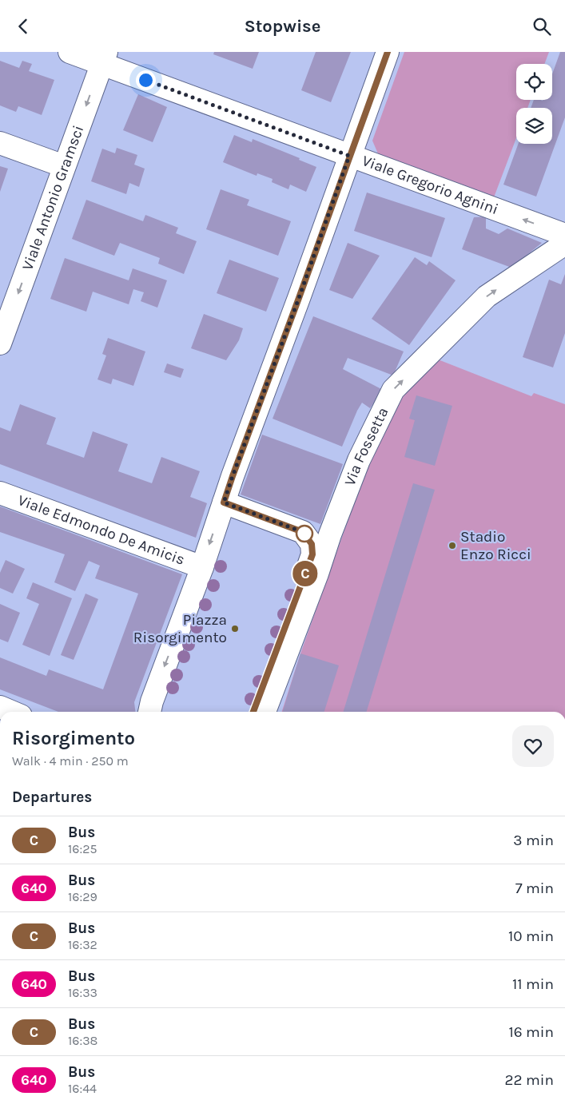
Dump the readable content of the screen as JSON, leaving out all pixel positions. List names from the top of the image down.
{
  "streets": {
    "street": [
      "Viale Gregorio Agnini",
      "Viale Antonio Gramsci",
      "Via Fossetta",
      "Viale Edmondo De Amicis"
    ]
  },
  "crossings": [
    ["Viale Gregorio Agnini", "Viale Antonio Gramsci"]
  ],
  "one_way": ["Viale Gregorio Agnini", "Viale Antonio Gramsci"],
  "places": ["Stadio Enzo Ricci", "Piazza Risorgimento"],
  "lines": ["bus line C"],
  "page": {
    "header": "Stopwise",
    "on_map": "C",
    "heading": [
      ["Risorgimento", "Walk · 4 min · 250 m"],
      "Departures"
    ],
    "list": [
      {
        "mark": "C",
        "name": "Bus",
        "note": "16:25",
        "value": "3 min"
      },
      {
        "mark": "640",
        "name": "Bus",
        "note": "16:29",
        "value": "7 min"
      },
      {
        "mark": "C",
        "name": "Bus",
        "note": "16:32",
        "value": "10 min"
      },
      {
        "mark": "640",
        "name": "Bus",
        "note": "16:33",
        "value": "11 min"
      },
      {
        "mark": "C",
        "name": "Bus",
        "note": "16:38",
        "value": "16 min"
      },
      {
        "mark": "640",
        "name": "Bus",
        "note": "16:44",
        "value": "22 min"
      }
    ]
  }
}
